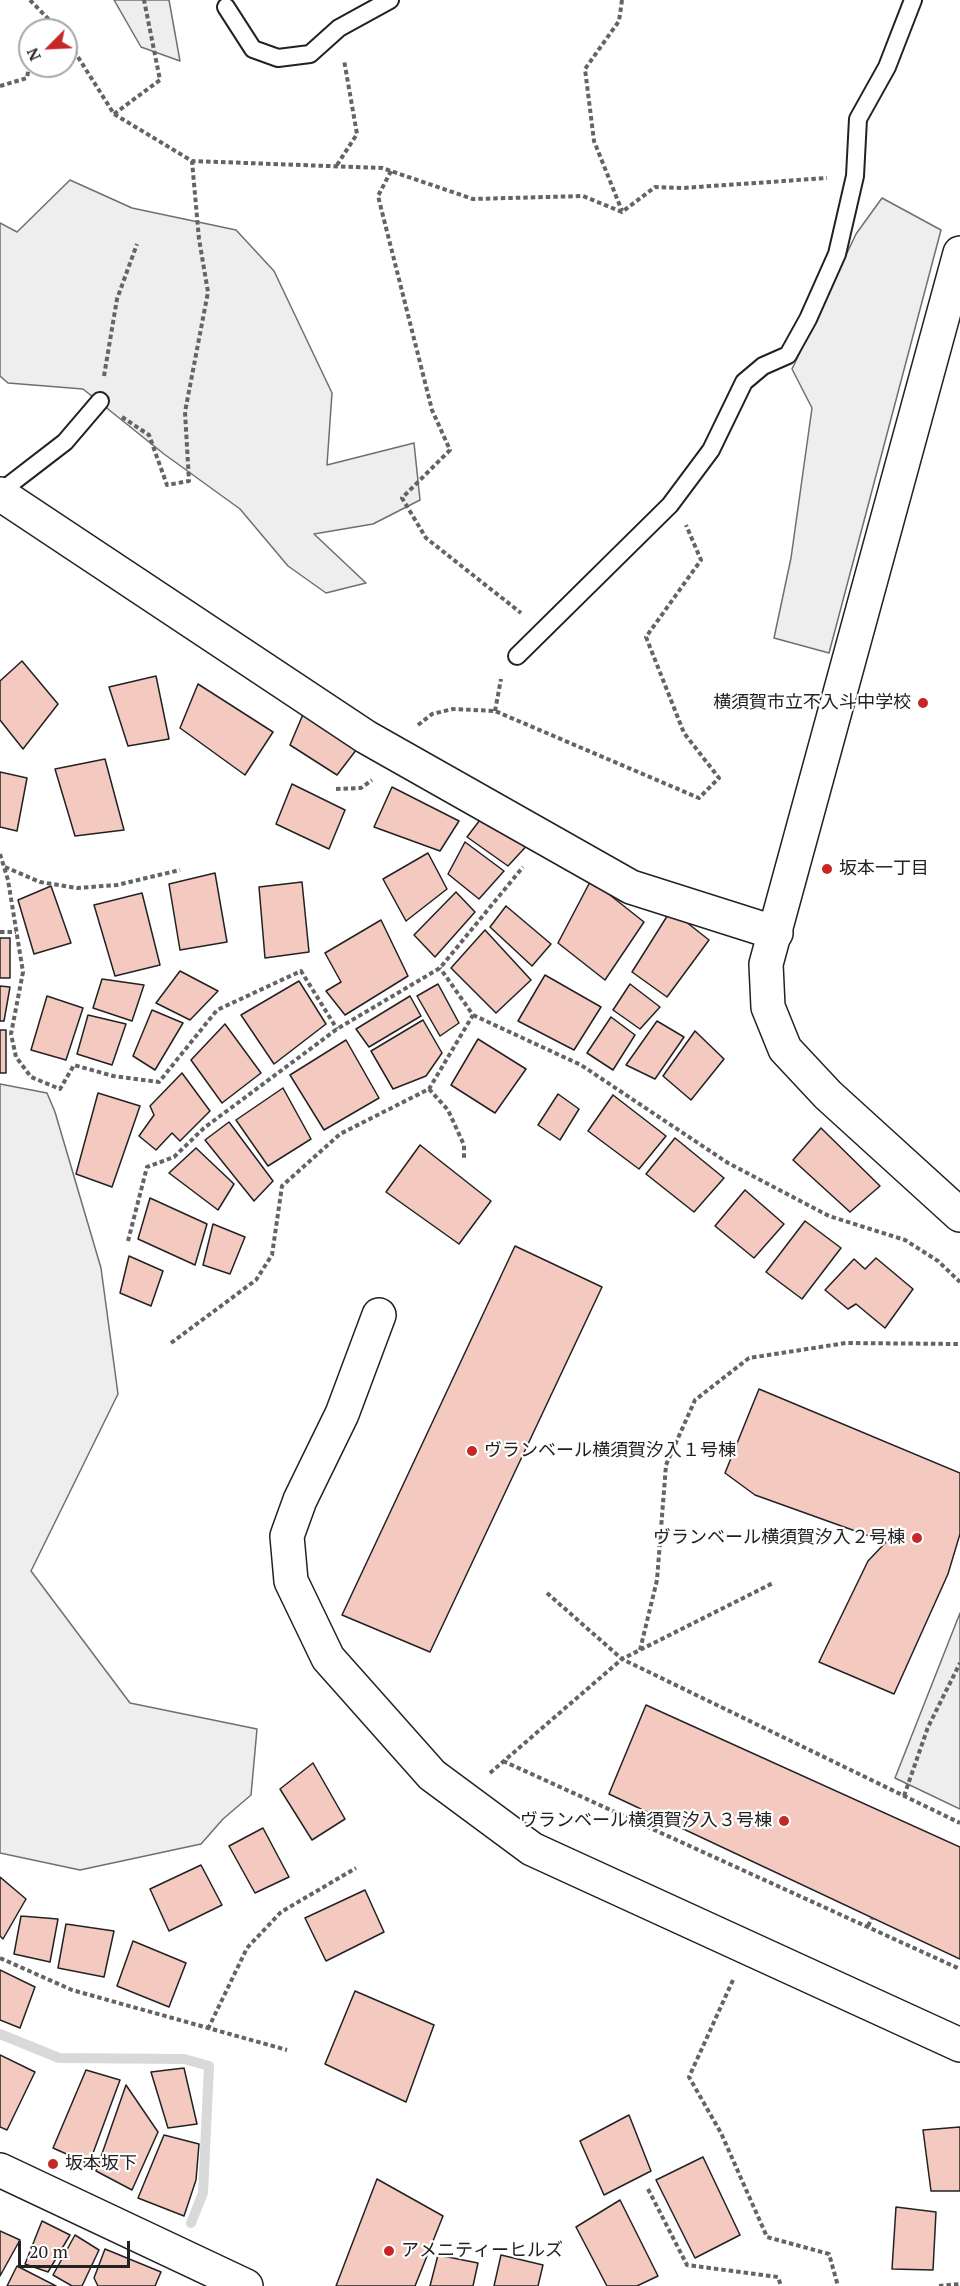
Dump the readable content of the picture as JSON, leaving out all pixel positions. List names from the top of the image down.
{
  "places": [
    "横須賀市立不入斗中学校",
    "坂本一丁目",
    "ヴランベール横須賀汐入１号棟",
    "ヴランベール横須賀汐入２号棟",
    "ヴランベール横須賀汐入３号棟",
    "坂本坂下",
    "アメニティーヒルズ"
  ],
  "scale_bar": "20 m",
  "north": "bottom left"
}
